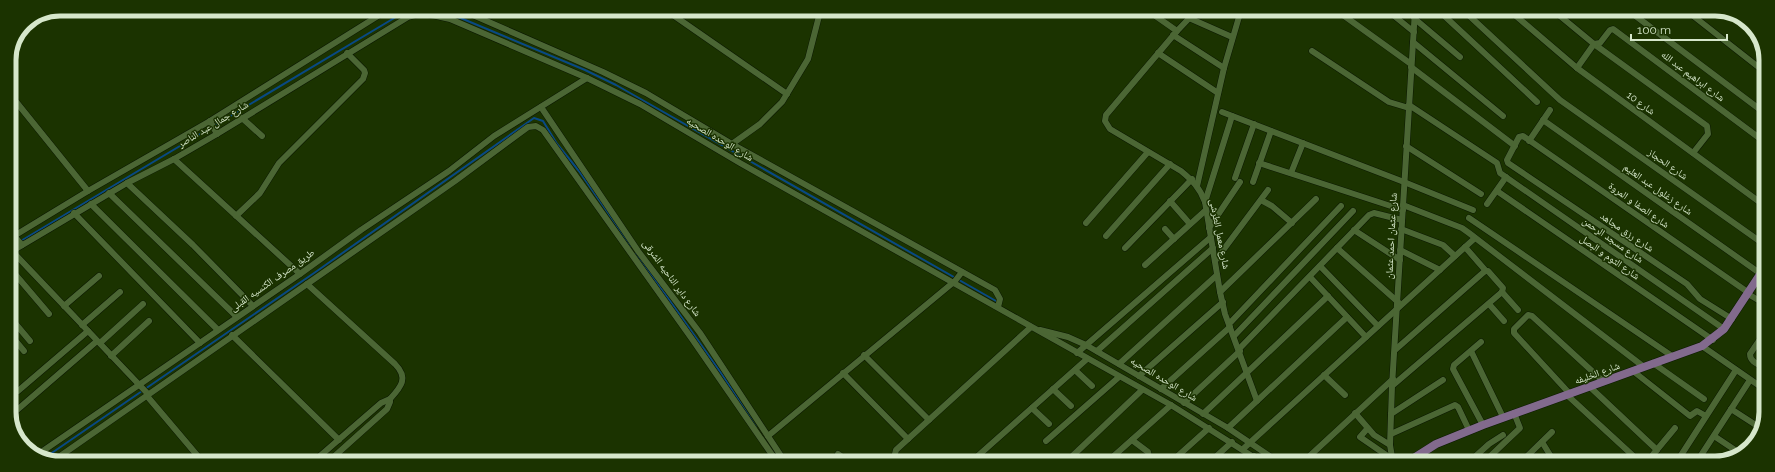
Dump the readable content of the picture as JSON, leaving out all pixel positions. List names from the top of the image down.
{
  "streets": {
    "main road": ["شارع الخليفه"],
    "street": [
      "شارع ابراهيم عبد الله",
      "شارع 10",
      "شارع جمال عبد الناصر",
      "شارع الوحده الصحيه",
      "شارع الحجاز",
      "شارع زغلول عبد العليم",
      "شارع الصفا و المروة",
      "شارع رزق مجاهد",
      "شارع معمل الطرشى",
      "شارع عثمان احمد عثمان",
      "شارع مسجد الرحمن",
      "شارع الثوم و البصل",
      "شارع داير الناحيه الشرقى",
      "طريق مصرف الكنسيه القبلى"
    ]
  },
  "crossings": [
    ["شارع الوحده الصحيه", "طريق مصرف الكنسيه القبلى"],
    ["شارع الصفا و المروة", "شارع رزق مجاهد"],
    ["شارع الصفا و المروة", "شارع الخليفه"],
    ["شارع رزق مجاهد", "شارع الخليفه"],
    ["شارع عثمان احمد عثمان", "شارع مسجد الرحمن"],
    ["شارع مسجد الرحمن", "شارع الخليفه"],
    ["شارع الثوم و البصل", "شارع الخليفه"],
    ["شارع داير الناحيه الشرقى", "طريق مصرف الكنسيه القبلى"]
  ],
  "scale_bar": "100 m"
}
